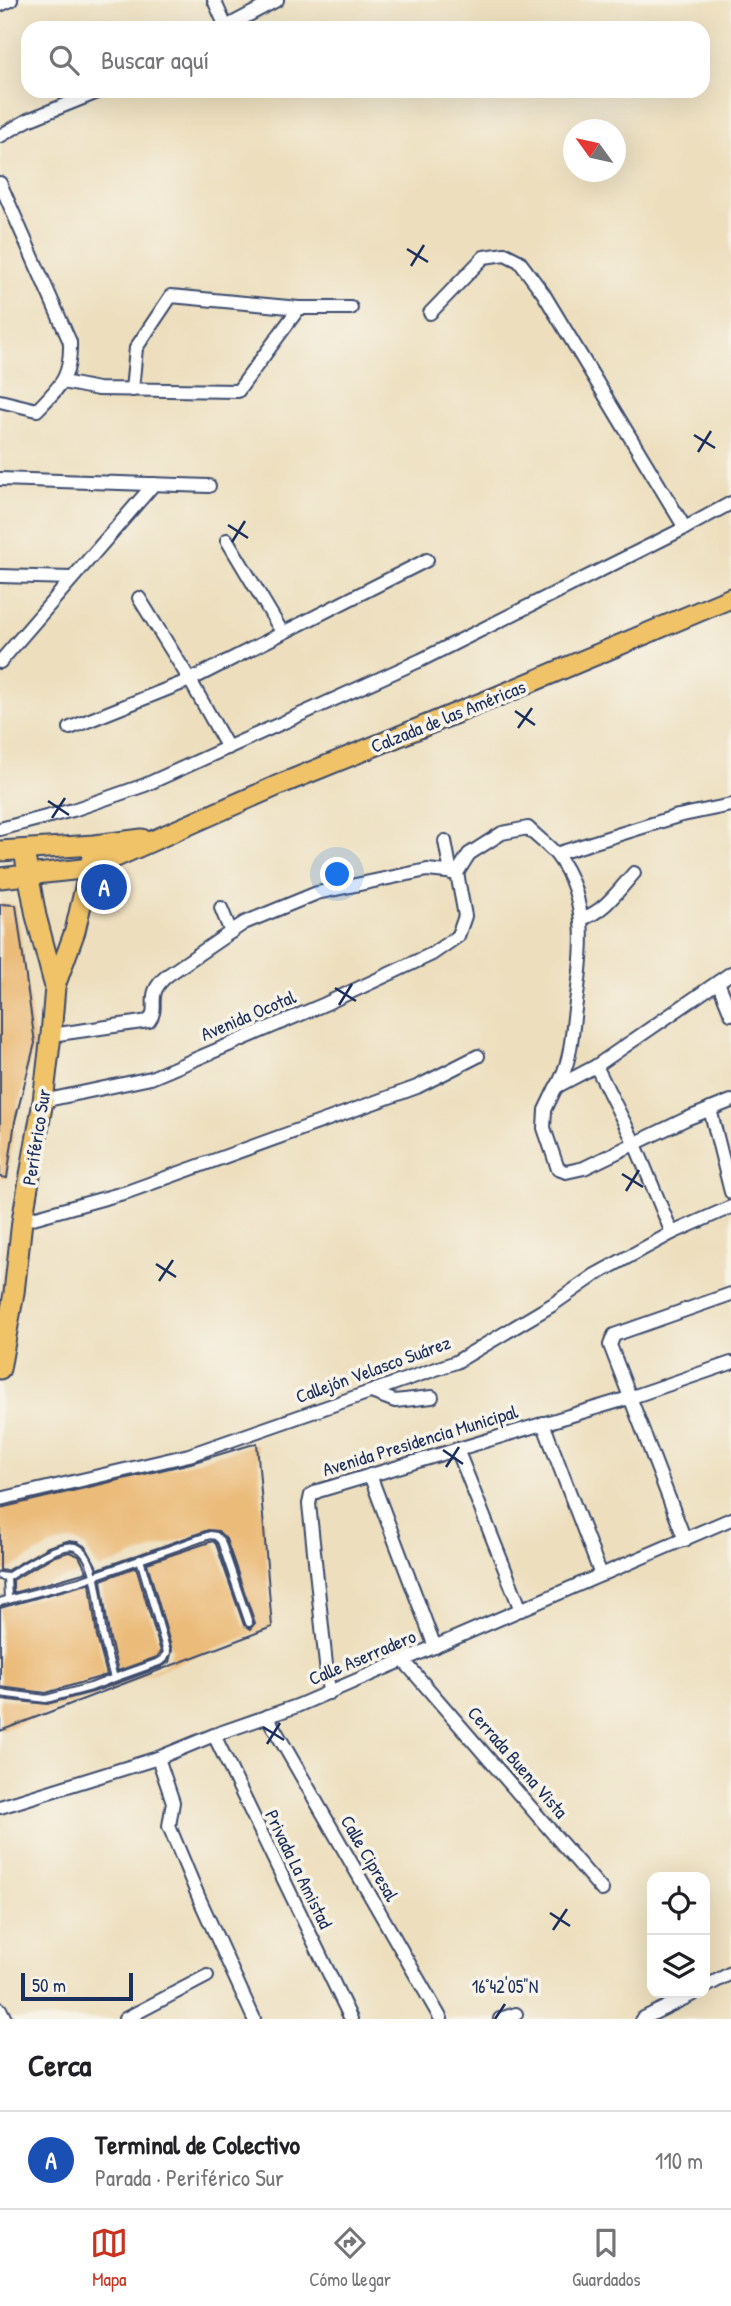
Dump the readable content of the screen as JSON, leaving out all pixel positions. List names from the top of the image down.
{
  "streets": {
    "main road": ["Calzada de las Américas", "Periférico Sur"],
    "street": [
      "Avenida Ocotal",
      "Callejón Velasco Suárez",
      "Avenida Presidencia Municipal",
      "Calle Aserradero",
      "Cerrada Buena Vista",
      "Calle Cipresal",
      "Privada La Amistad"
    ]
  },
  "crossings": [
    ["Calzada de las Américas", "Periférico Sur"],
    ["Avenida Ocotal", "Periférico Sur"],
    ["Avenida Presidencia Municipal", "Calle Aserradero"],
    ["Calle Aserradero", "Cerrada Buena Vista"],
    ["Calle Aserradero", "Calle Cipresal"],
    ["Calle Aserradero", "Privada La Amistad"]
  ],
  "scale_bar": "50 m",
  "north": "top left",
  "page": {
    "search": "Buscar aquí",
    "pins": "A",
    "scale": "50 m",
    "heading": "Cerca",
    "list": [
      {
        "mark": "A",
        "name": "Terminal de Colectivo",
        "note": "Parada · Periférico Sur",
        "value": "110 m"
      }
    ],
    "nav": ["Mapa", "Cómo llegar", "Guardados"]
  },
  "coordinates": ["16°42'05\"N"]
}
